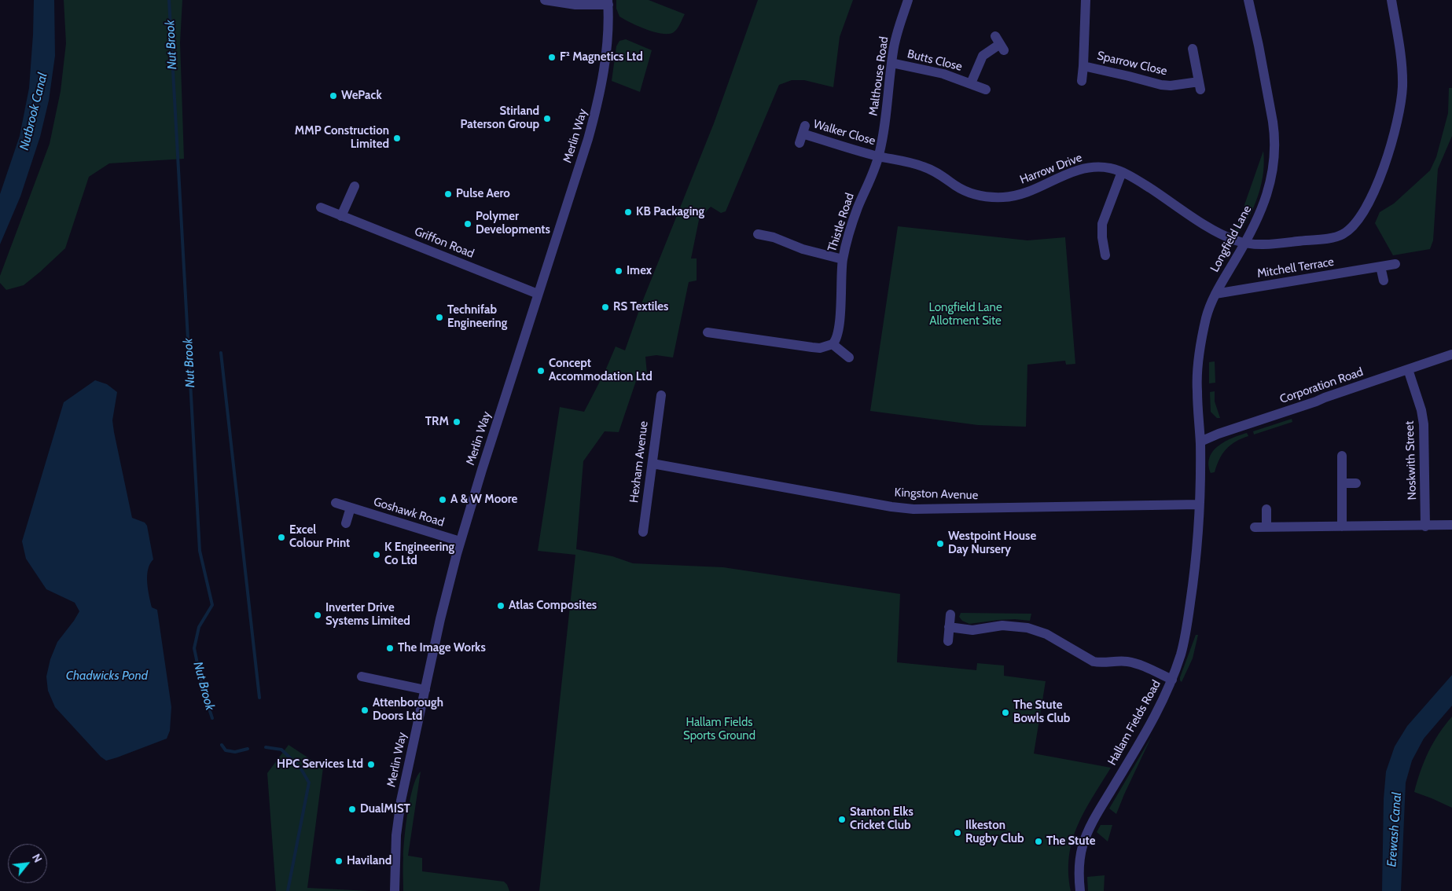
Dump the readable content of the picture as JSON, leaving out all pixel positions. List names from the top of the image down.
{
  "streets": {
    "street": [
      "Butts Close",
      "Sparrow Close",
      "Malthouse Road",
      "Walker Close",
      "Merlin Way",
      "Harrow Drive",
      "Thistle Road",
      "Longfield Lane",
      "Griffon Road",
      "Mitchell Terrace",
      "Corporation Road",
      "Noskwith Street",
      "Hexham Avenue",
      "Kingston Avenue",
      "Goshawk Road",
      "Hallam Fields Road"
    ]
  },
  "crossings": [
    ["Butts Close", "Malthouse Road"],
    ["Malthouse Road", "Walker Close"],
    ["Malthouse Road", "Harrow Drive"],
    ["Malthouse Road", "Thistle Road"],
    ["Walker Close", "Harrow Drive"],
    ["Walker Close", "Thistle Road"],
    ["Merlin Way", "Griffon Road"],
    ["Merlin Way", "Goshawk Road"],
    ["Harrow Drive", "Thistle Road"],
    ["Harrow Drive", "Longfield Lane"],
    ["Longfield Lane", "Mitchell Terrace"],
    ["Longfield Lane", "Corporation Road"],
    ["Longfield Lane", "Hallam Fields Road"],
    ["Corporation Road", "Noskwith Street"],
    ["Corporation Road", "Hallam Fields Road"],
    ["Hexham Avenue", "Kingston Avenue"],
    ["Kingston Avenue", "Hallam Fields Road"]
  ],
  "water": [
    "Nut Brook",
    "Nutbrook Canal",
    "Chadwicks Pond",
    "Erewash Canal"
  ],
  "parks": ["Longfield Lane Allotment Site", "Hallam Fields Sports Ground"],
  "places": [
    "F² Magnetics Ltd",
    "WePack",
    "Stirland Paterson Group",
    "MMP Construction Limited",
    "Pulse Aero",
    "KB Packaging",
    "Polymer Developments",
    "Imex",
    "RS Textiles",
    "Technifab Engineering",
    "Concept Accommodation Ltd",
    "TRM",
    "A & W Moore",
    "Excel Colour Print",
    "Westpoint House Day Nursery",
    "K Engineering Co Ltd",
    "Atlas Composites",
    "Inverter Drive Systems Limited",
    "The Image Works",
    "Attenborough Doors Ltd",
    "The Stute Bowls Club",
    "HPC Services Ltd",
    "DualMIST",
    "Stanton Elks Cricket Club",
    "Ilkeston Rugby Club",
    "The Stute",
    "Haviland"
  ],
  "north": "top right"
}
